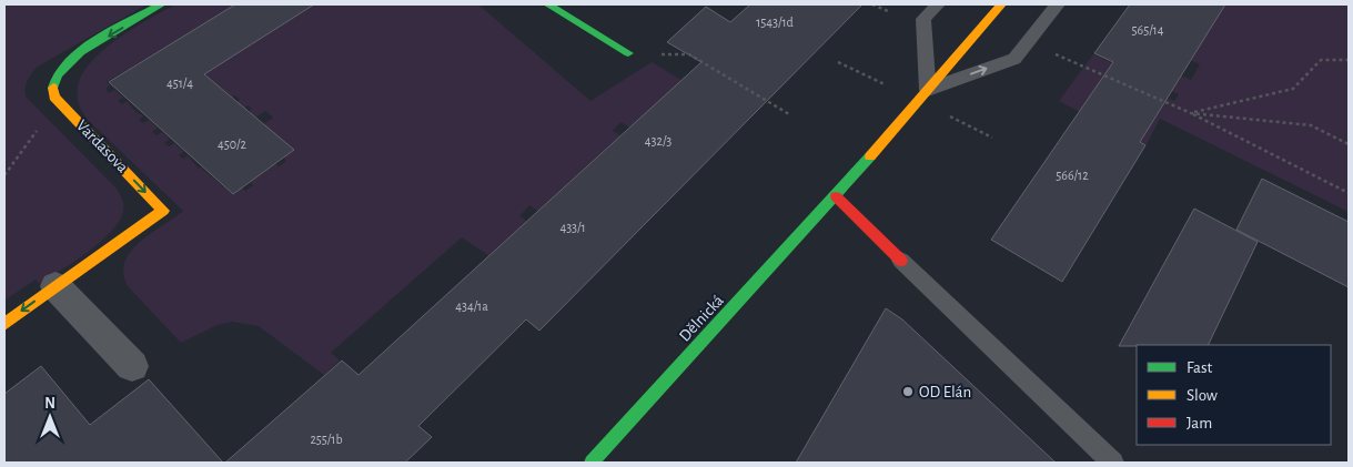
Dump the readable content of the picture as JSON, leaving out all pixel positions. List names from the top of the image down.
{
  "streets": {
    "street": ["Vardasova", "Dělnická"]
  },
  "places": ["OD Elán"],
  "house_numbers": [
    "1543/1d",
    "565/14",
    "451/4",
    "432/3",
    "450/2",
    "566/12",
    "433/1",
    "434/1a",
    "255/1b"
  ],
  "legend": ["Fast", "Slow", "Jam"],
  "north": "top"
}
